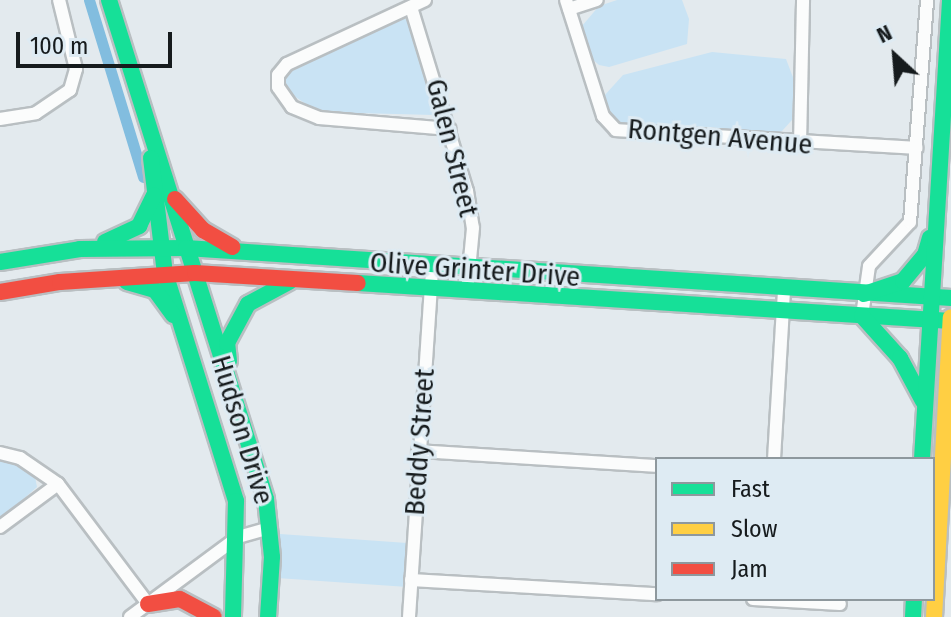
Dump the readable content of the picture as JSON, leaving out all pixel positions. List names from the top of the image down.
{
  "streets": {
    "street": [
      "Rontgen Avenue",
      "Galen Street",
      "Olive Grinter Drive",
      "Hudson Drive",
      "Beddy Street"
    ]
  },
  "crossings": [
    ["Galen Street", "Olive Grinter Drive"],
    ["Olive Grinter Drive", "Hudson Drive"],
    ["Olive Grinter Drive", "Beddy Street"]
  ],
  "legend": ["Fast", "Slow", "Jam"],
  "scale_bar": "100 m",
  "north": "top left"
}
